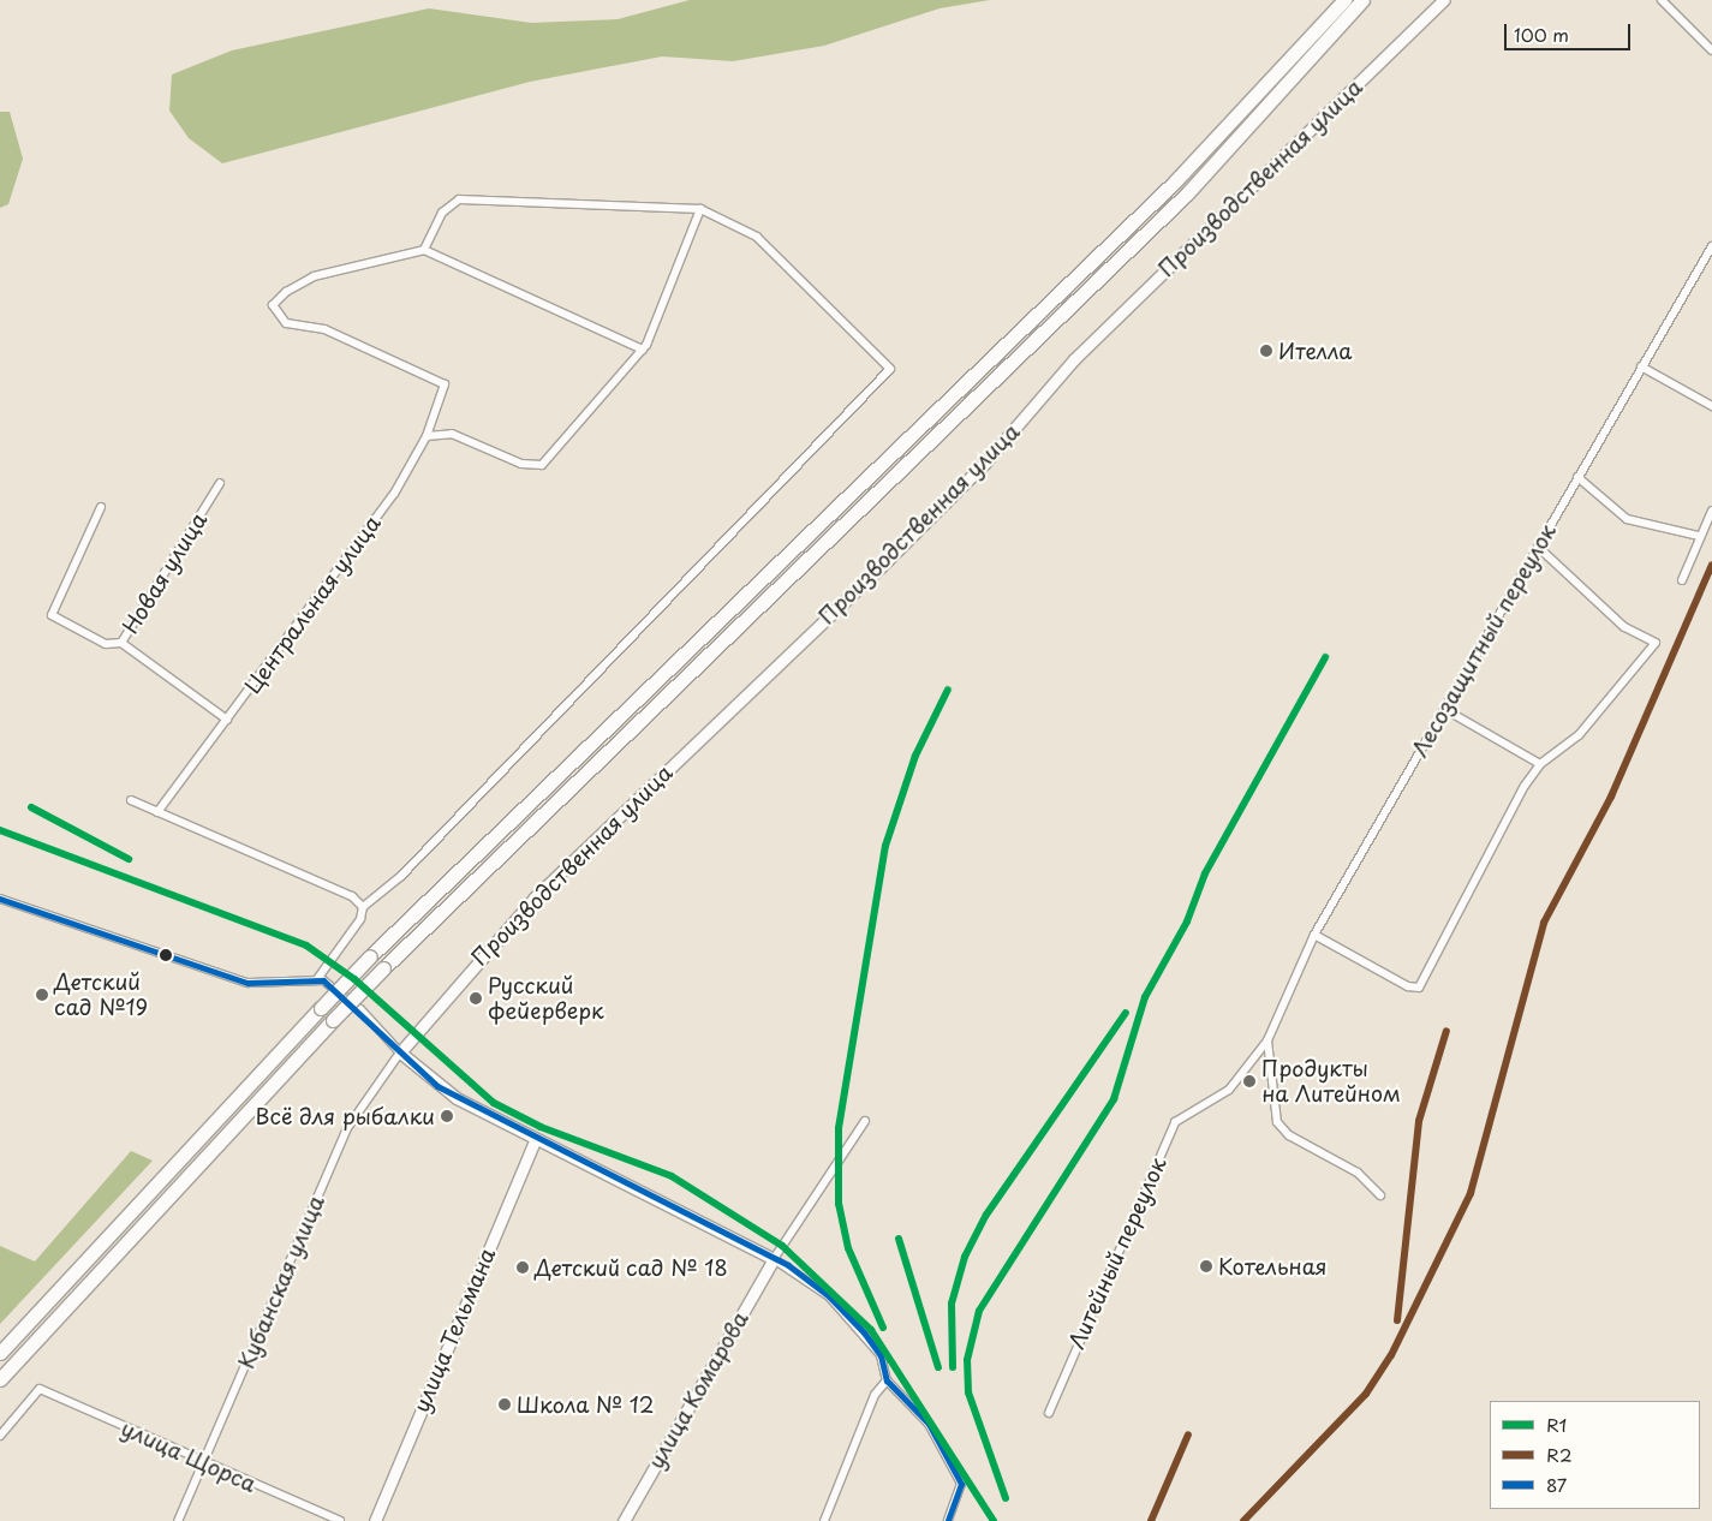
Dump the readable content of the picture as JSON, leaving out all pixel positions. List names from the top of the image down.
{
  "streets": {
    "street": [
      "Производственная улица",
      "Новая улица",
      "Центральная улица",
      "Лесозащитный переулок",
      "Литейный переулок",
      "Кубанская улица",
      "улица Тельмана",
      "улица Комарова",
      "улица Щорса"
    ]
  },
  "crossings": [
    ["Производственная улица", "Кубанская улица"],
    ["Новая улица", "Центральная улица"],
    ["Лесозащитный переулок", "Литейный переулок"],
    ["Кубанская улица", "улица Щорса"]
  ],
  "places": [
    "Ителла",
    "Детский сад №19",
    "Русский фейерверк",
    "Продукты на Литейном",
    "Всё для рыбалки",
    "Котельная",
    "Детский сад № 18",
    "Школа № 12"
  ],
  "lines": ["transit line R2", "transit line R1", "transit line 87"],
  "legend": ["R1", "R2", "87"],
  "scale_bar": "100 m"
}
